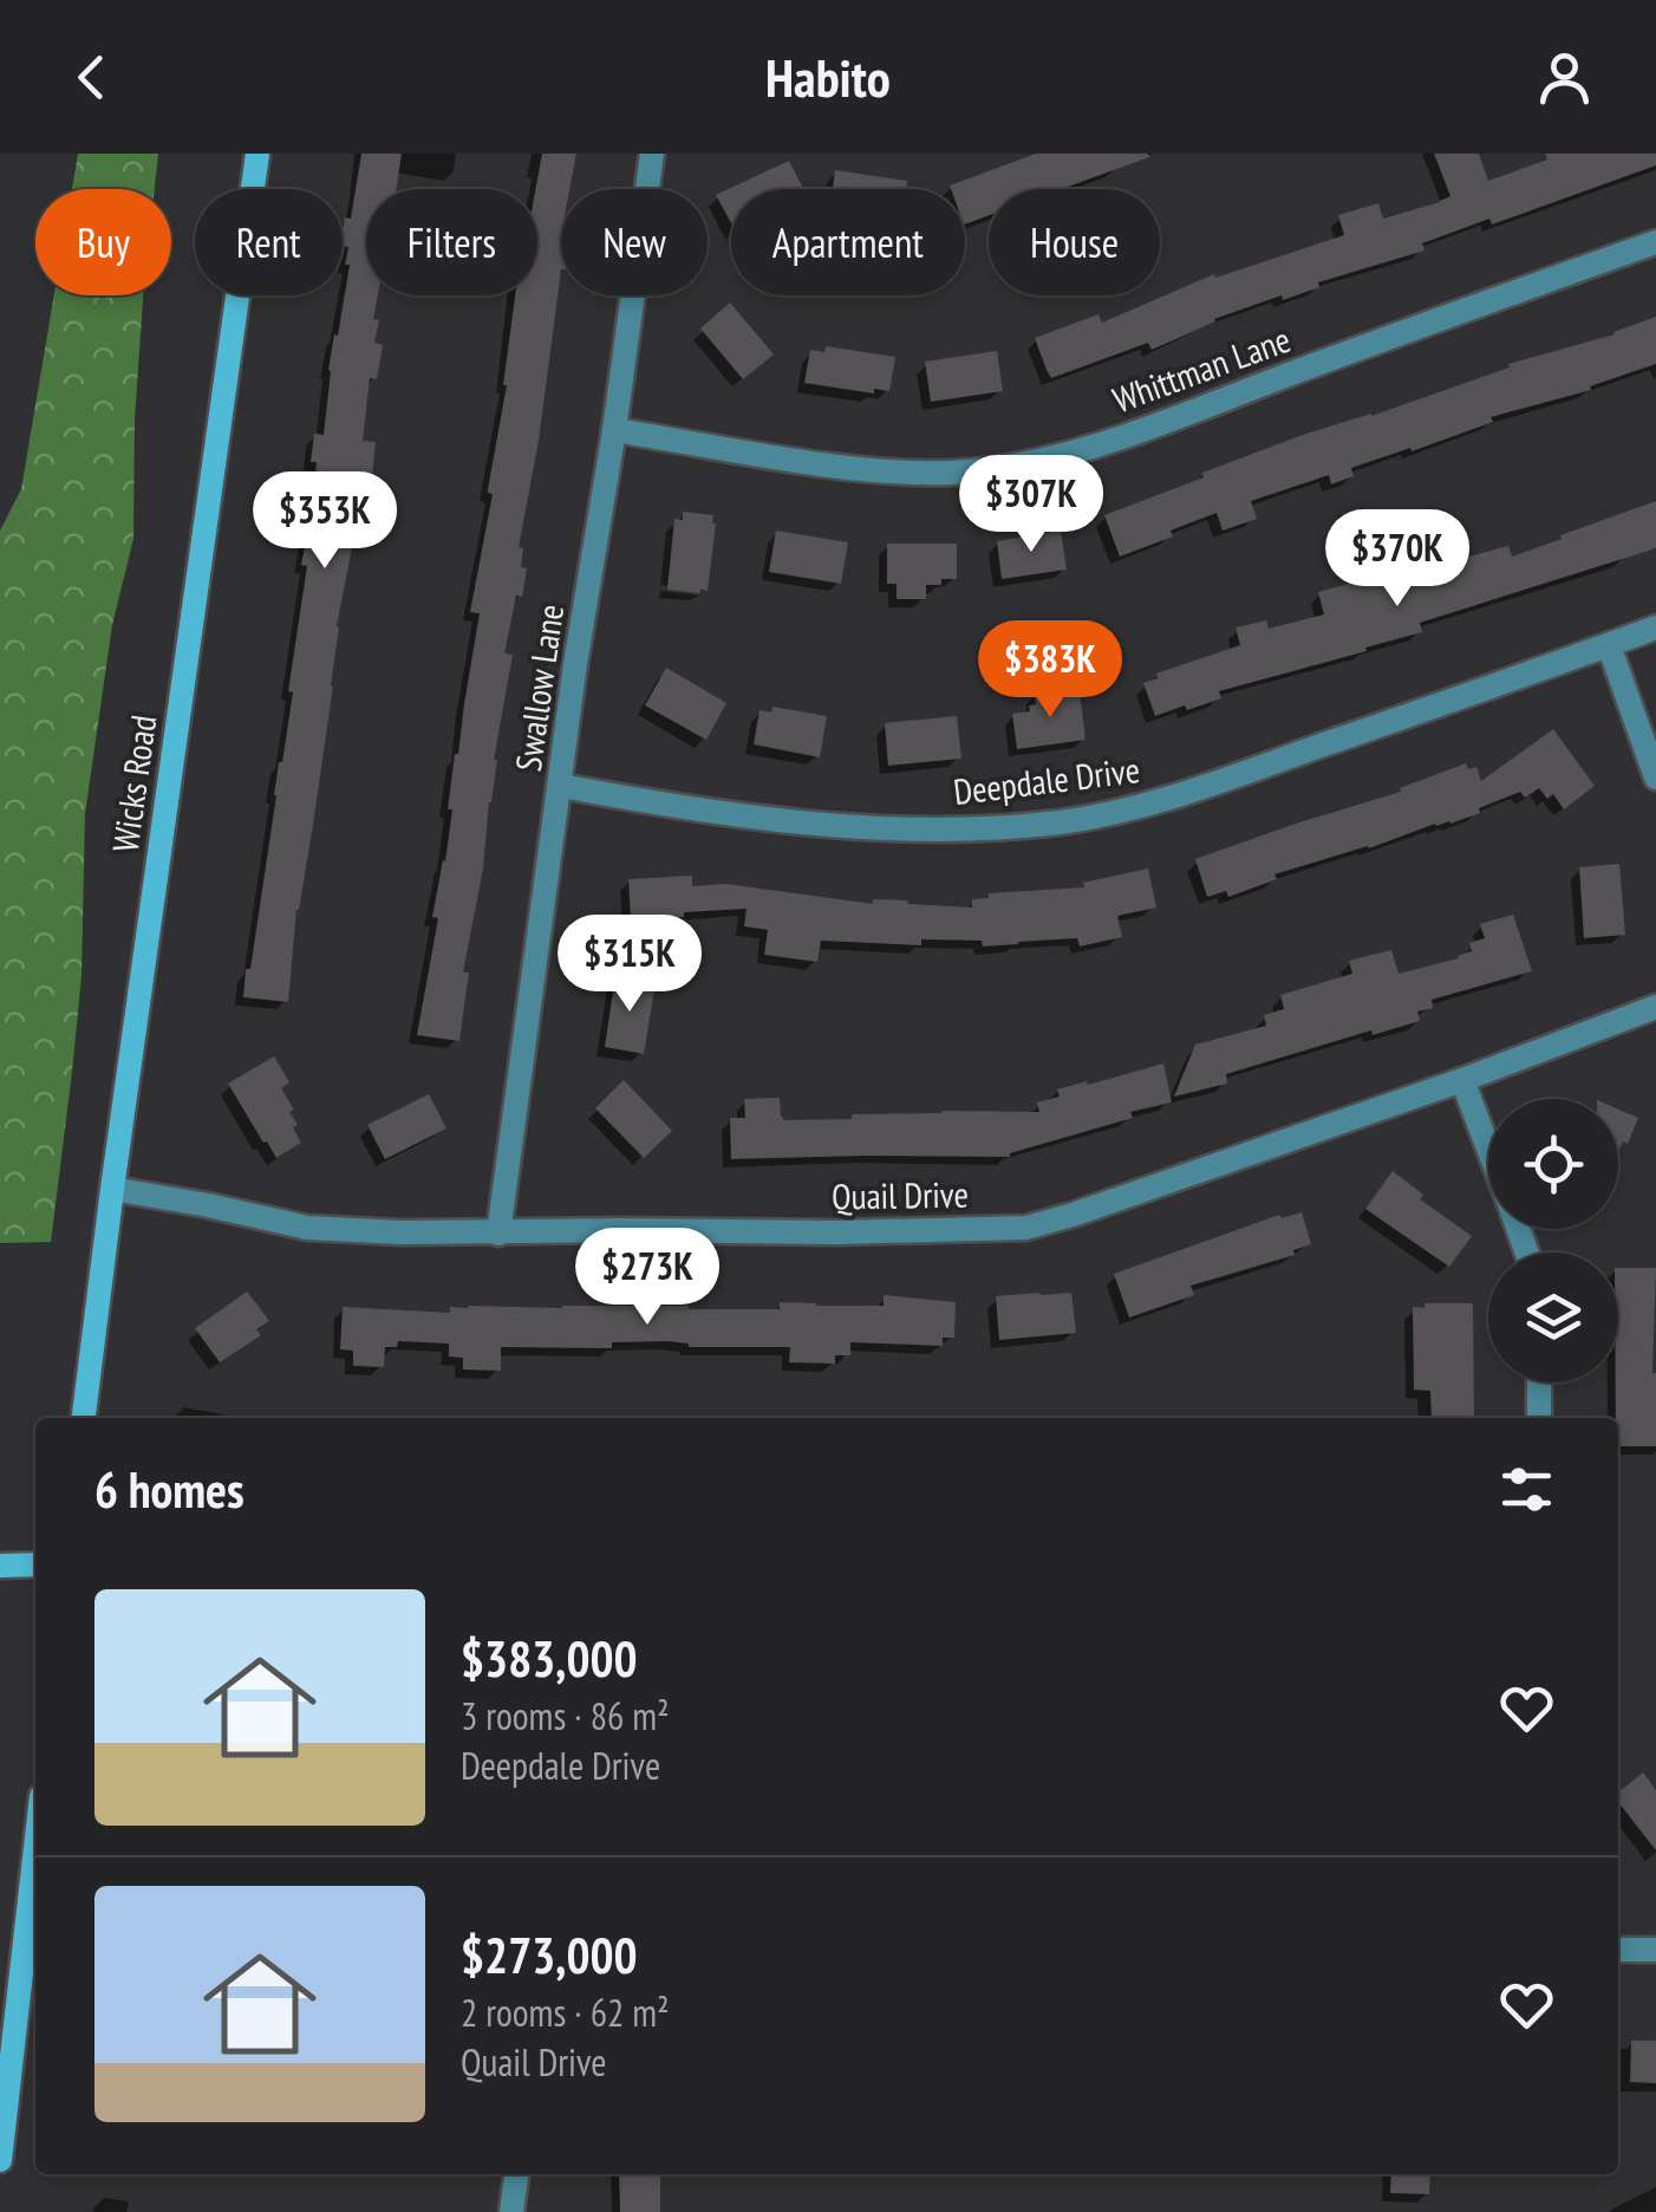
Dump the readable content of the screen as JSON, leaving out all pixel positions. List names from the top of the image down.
{
  "streets": {
    "main road": ["Wicks Road"],
    "street": [
      "Whittman Lane",
      "Swallow Lane",
      "Deepdale Drive",
      "Quail Drive"
    ]
  },
  "crossings": [
    ["Whittman Lane", "Swallow Lane"],
    ["Swallow Lane", "Deepdale Drive"],
    ["Swallow Lane", "Quail Drive"],
    ["Wicks Road", "Quail Drive"]
  ],
  "page": {
    "header": "Habito",
    "chip": [
      "Buy",
      "Rent",
      "Filters",
      "New",
      "Apartment",
      "House"
    ],
    "price": [
      "$307K",
      "$353K",
      "$370K",
      "$383K",
      "$315K",
      "$273K"
    ],
    "heading": "6 homes",
    "list": [
      {
        "name": "$383,000",
        "note": "3 rooms · 86 m² · Deepdale Drive"
      },
      {
        "name": "$273,000",
        "note": "2 rooms · 62 m² · Quail Drive"
      }
    ]
  }
}
